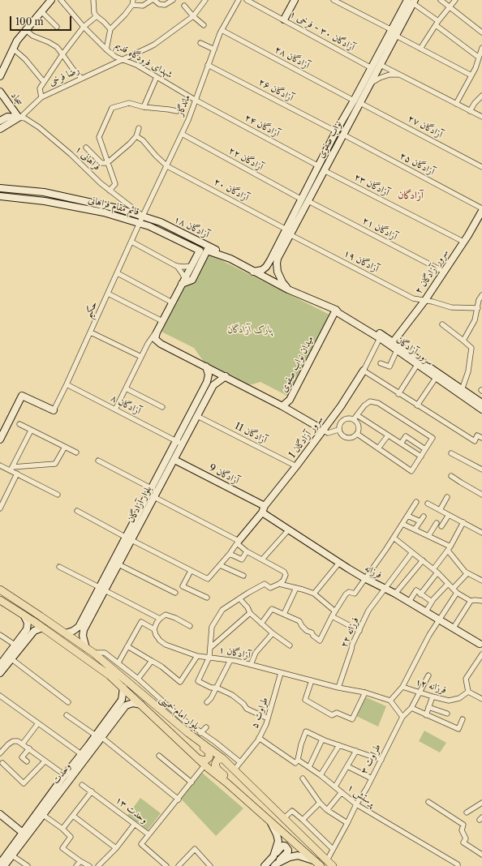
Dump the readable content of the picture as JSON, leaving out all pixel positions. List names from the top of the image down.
{
  "streets": {
    "main road": [
      "سجاد",
      "نواب صفوی",
      "قائم مقام فراهانی",
      "آزادگان ۱۸",
      "سرور آزادگان ۲",
      "سرور آزادگان",
      "میدان نواب صفوی",
      "سرور آزادگان 1",
      "آزادگان 9",
      "بلوار آزادگان",
      "فرزانه",
      "بلوار امام خمینی",
      "وحدت"
    ],
    "street": [
      "آزادگان ۳۰ - فرخی ۱",
      "آزادگان ۲۸",
      "شهدای فرودگاه قدیم",
      "رضا فرخی",
      "آزادگان ۲۶",
      "ماندگار",
      "آزادگان ۲۴",
      "آزادگان ۲۷",
      "فراهانی ۱",
      "آزادگان ۲۲",
      "آزادگان ۲۵",
      "آزادگان ۲۳",
      "آزادگان ۲۰",
      "آزادگان ۲۱",
      "آزادگان ۱۹",
      "حکیم",
      "آزادگان ۸",
      "آزادگان 11",
      "فرزانه ۲۲",
      "آزادگان ۱",
      "فرزانه ۱۲",
      "طراوت ۵",
      "طراوت ۳",
      "پرستش ۱",
      "وحدت ۱۳"
    ]
  },
  "crossings": [
    ["آزادگان ۳۰ - فرخی ۱", "نواب صفوی"],
    ["آزادگان ۲۸", "ماندگار"],
    ["آزادگان ۲۸", "آزادگان ۲۷"],
    ["آزادگان ۲۸", "نواب صفوی"],
    ["شهدای فرودگاه قدیم", "رضا فرخی"],
    ["شهدای فرودگاه قدیم", "ماندگار"],
    ["شهدای فرودگاه قدیم", "آزادگان ۲۴"],
    ["رضا فرخی", "سجاد"],
    ["رضا فرخی", "فراهانی ۱"],
    ["آزادگان ۲۶", "ماندگار"],
    ["آزادگان ۲۶", "نواب صفوی"],
    ["سجاد", "فراهانی ۱"],
    ["ماندگار", "آزادگان ۲۴"],
    ["ماندگار", "فراهانی ۱"],
    ["ماندگار", "آزادگان ۲۲"],
    ["ماندگار", "آزادگان ۲۰"],
    ["ماندگار", "قائم مقام فراهانی"],
    ["ماندگار", "آزادگان ۱۸"],
    ["ماندگار", "حکیم"],
    ["آزادگان ۲۴", "نواب صفوی"],
    ["آزادگان ۲۴", "آزادگان ۲۳"],
    ["آزادگان ۲۷", "نواب صفوی"],
    ["نواب صفوی", "آزادگان ۲۲"],
    ["نواب صفوی", "آزادگان ۲۵"],
    ["نواب صفوی", "آزادگان ۲۳"],
    ["نواب صفوی", "آزادگان ۲۰"],
    ["نواب صفوی", "آزادگان ۲۱"],
    ["نواب صفوی", "آزادگان ۱۹"],
    ["فراهانی ۱", "قائم مقام فراهانی"],
    ["فراهانی ۱", "آزادگان ۱۸"],
    ["فراهانی ۱", "حکیم"],
    ["آزادگان ۲۲", "آزادگان ۲۱"],
    ["آزادگان ۲۵", "سرور آزادگان ۲"],
    ["آزادگان ۲۳", "سرور آزادگان ۲"],
    ["آزادگان ۲۰", "آزادگان ۱۹"],
    ["قائم مقام فراهانی", "آزادگان ۱۸"],
    ["قائم مقام فراهانی", "حکیم"],
    ["آزادگان ۱۸", "حکیم"],
    ["آزادگان ۲۱", "سرور آزادگان ۲"],
    ["آزادگان ۱۹", "سرور آزادگان ۲"],
    ["سرور آزادگان ۲", "سرور آزادگان"],
    ["حکیم", "آزادگان ۸"],
    ["سرور آزادگان", "میدان نواب صفوی"],
    ["سرور آزادگان", "سرور آزادگان 1"],
    ["میدان نواب صفوی", "بلوار آزادگان"],
    ["آزادگان ۸", "بلوار آزادگان"],
    ["آزادگان 11", "سرور آزادگان 1"],
    ["آزادگان 11", "بلوار آزادگان"],
    ["سرور آزادگان 1", "آزادگان 9"],
    ["سرور آزادگان 1", "فرزانه"],
    ["آزادگان 9", "بلوار آزادگان"],
    ["آزادگان 9", "فرزانه"],
    ["بلوار آزادگان", "بلوار امام خمینی"],
    ["فرزانه", "فرزانه ۲۲"],
    ["فرزانه ۲۲", "آزادگان ۱"],
    ["آزادگان ۱", "طراوت ۵"],
    ["فرزانه ۱۲", "طراوت ۳"],
    ["بلوار امام خمینی", "طراوت ۵"],
    ["بلوار امام خمینی", "طراوت ۳"],
    ["بلوار امام خمینی", "وحدت"],
    ["طراوت ۵", "پرستش ۱"],
    ["طراوت ۳", "پرستش ۱"]
  ],
  "districts": ["آزادگان"],
  "parks": ["پارک آزادگان"],
  "scale_bar": "100 m"
}
